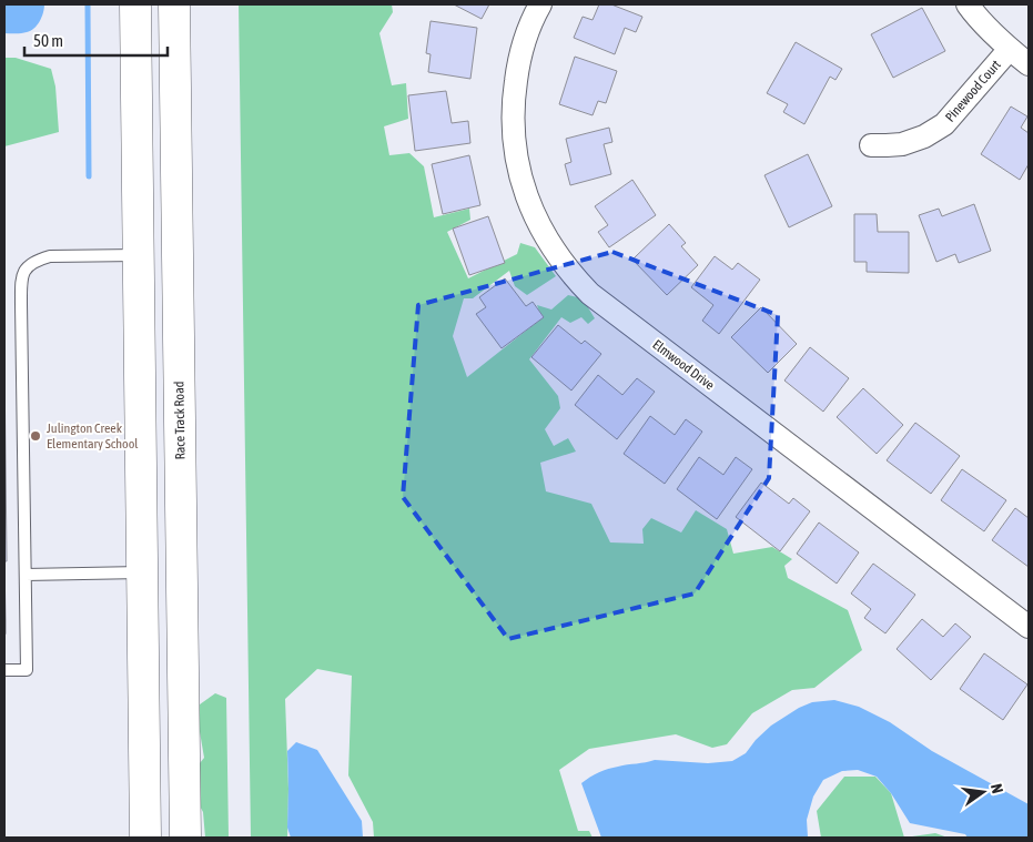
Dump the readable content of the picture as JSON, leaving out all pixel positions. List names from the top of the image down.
{
  "streets": {
    "main road": ["Race Track Road"],
    "street": ["Pinewood Court", "Elmwood Drive"]
  },
  "places": ["Julington Creek Elementary School"],
  "scale_bar": "50 m",
  "north": "right"
}
